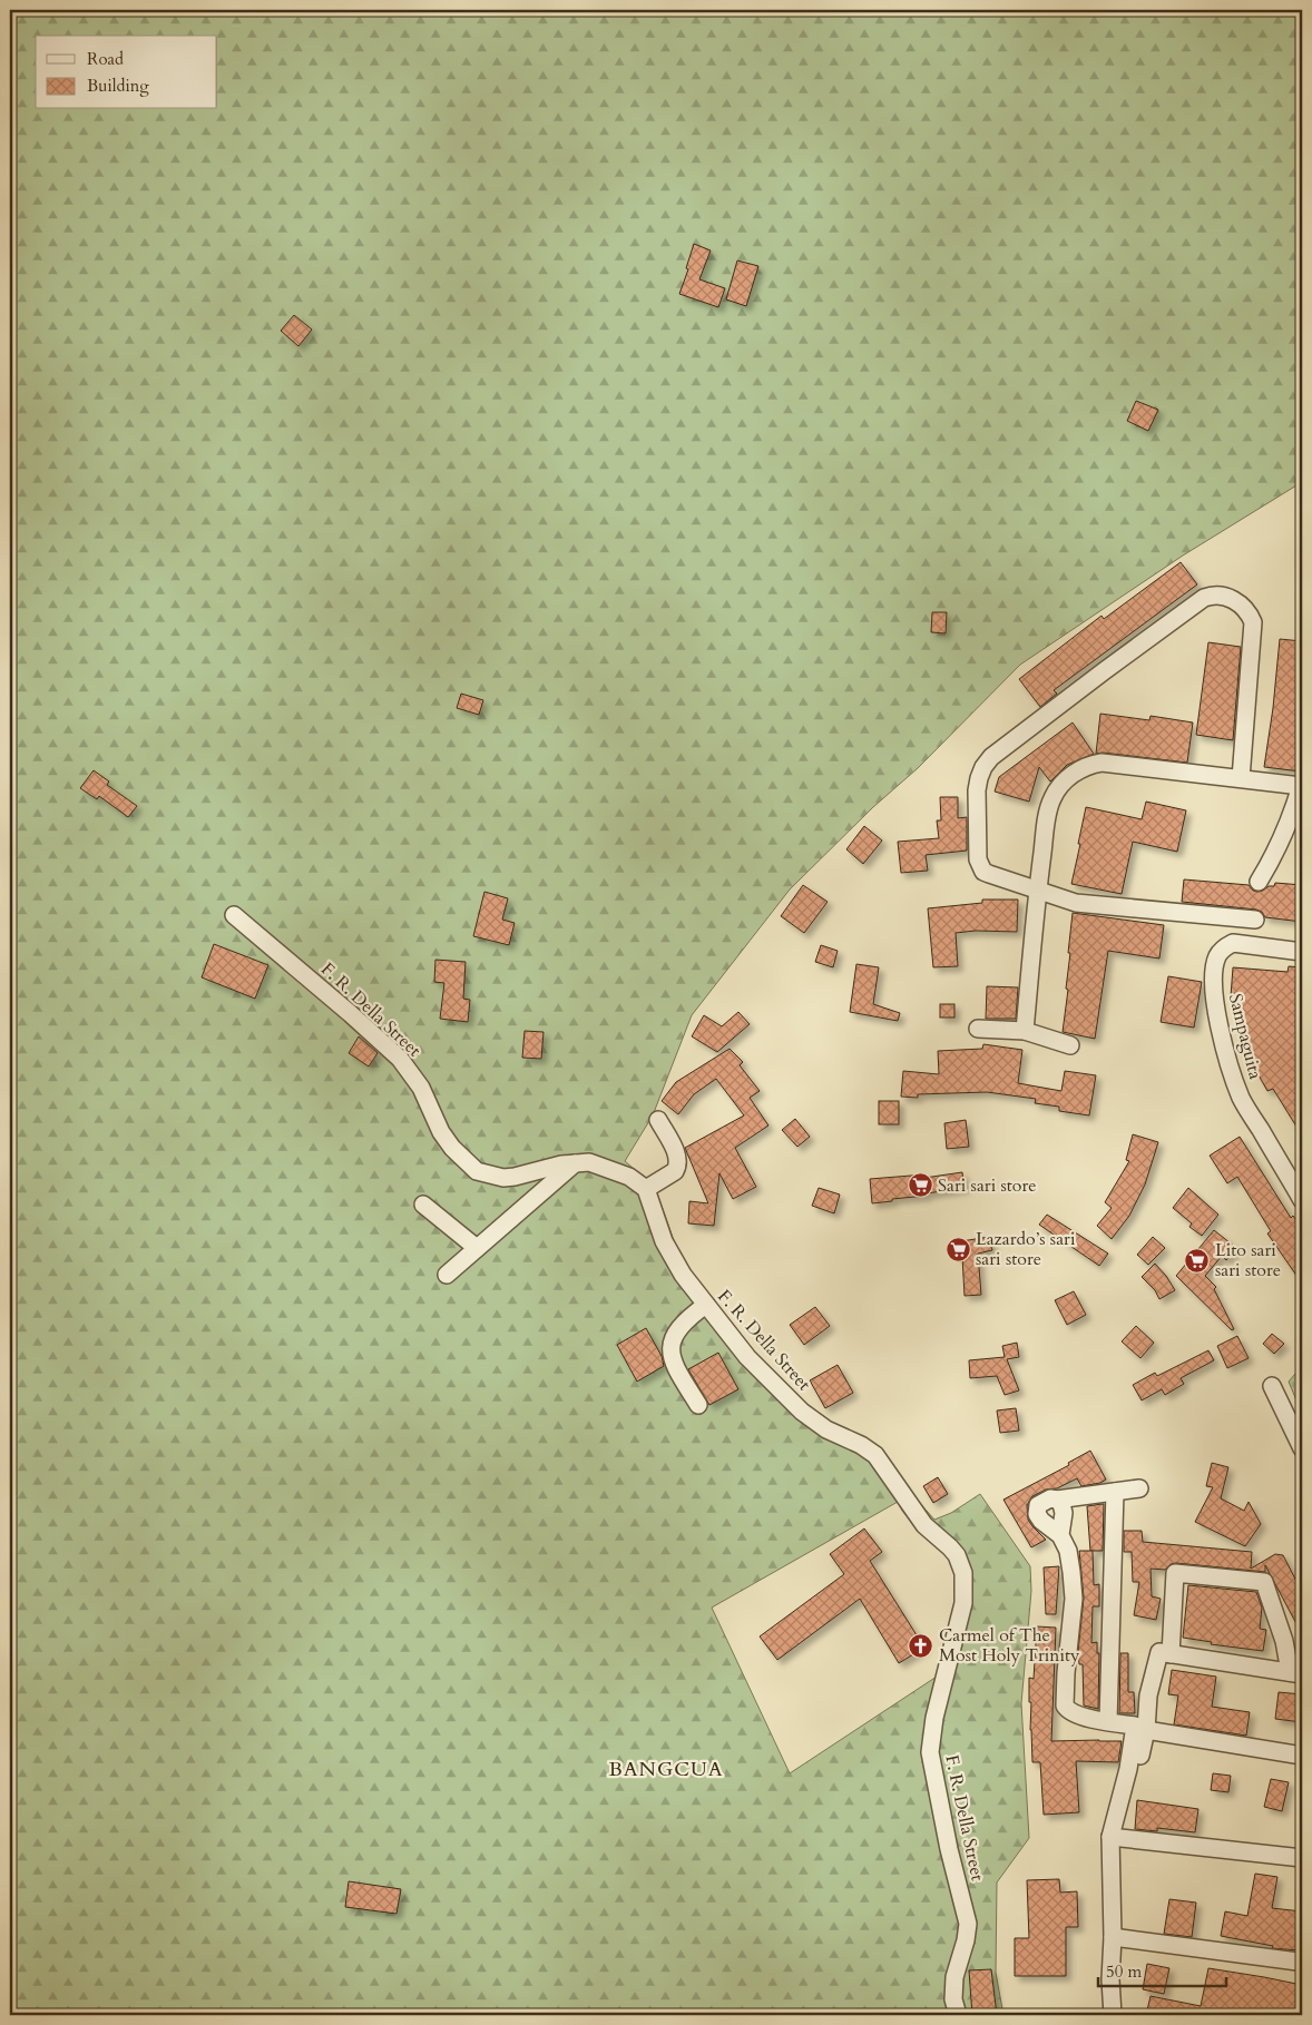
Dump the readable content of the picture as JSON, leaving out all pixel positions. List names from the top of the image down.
{
  "streets": {
    "street": ["F. R. Della Street", "Sampaguita"]
  },
  "districts": ["BANGCUA"],
  "places": {
    "supermarket": ["Sari sari store", "Lazardo’s sari sari store", "Lito sari sari store"],
    "church": ["Carmel of The Most Holy Trinity"]
  },
  "legend": ["Road", "Building"],
  "scale_bar": "50 m"
}
